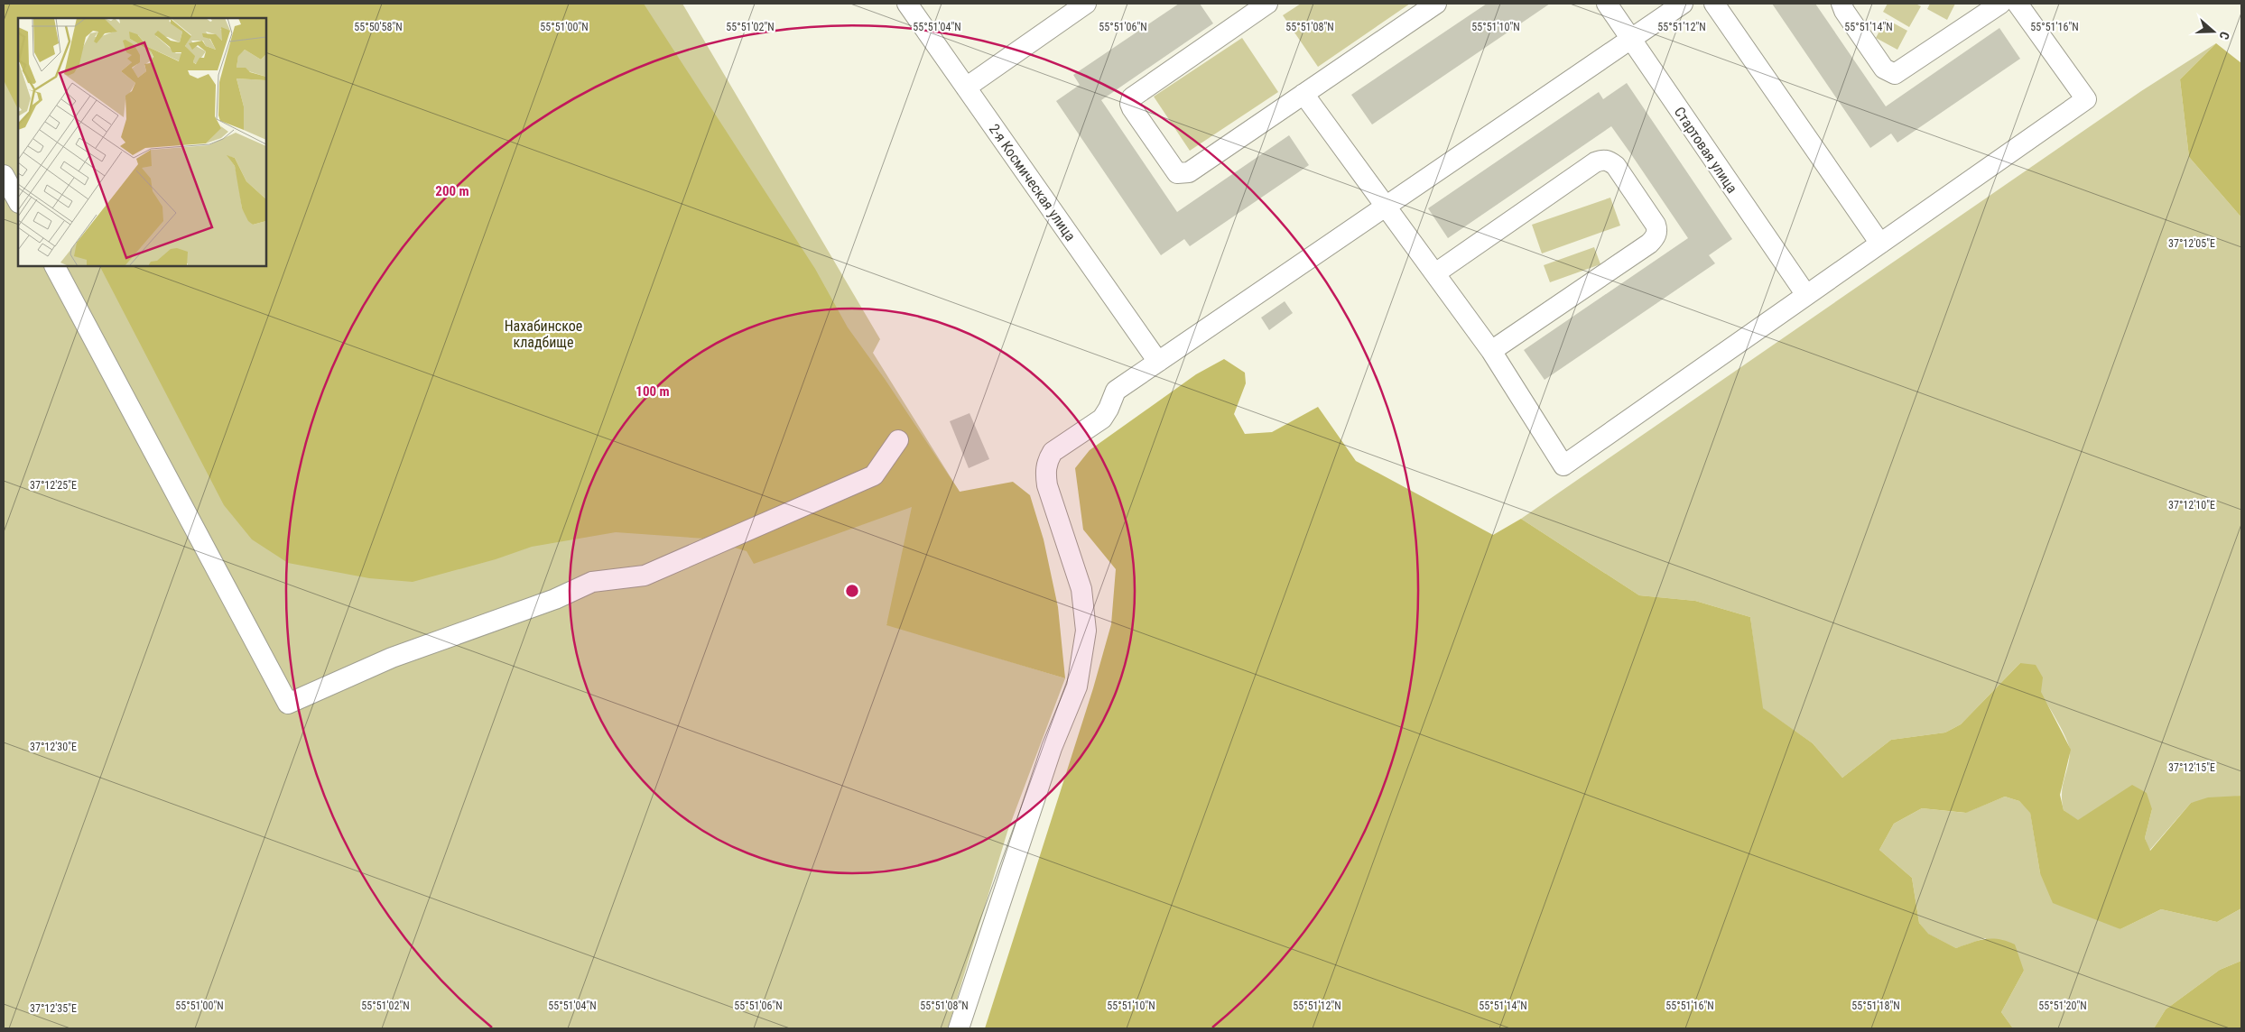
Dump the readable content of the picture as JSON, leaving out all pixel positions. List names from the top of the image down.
{
  "streets": {
    "street": ["Стартовая улица", "2-я Космическая улица"]
  },
  "parks": ["Нахабинское кладбище"],
  "north": "right",
  "coordinates": [
    "55°50'58\"N",
    "55°51'00\"N",
    "55°51'02\"N",
    "55°51'04\"N",
    "55°51'06\"N",
    "55°51'08\"N",
    "55°51'10\"N",
    "55°51'12\"N",
    "55°51'14\"N",
    "55°51'16\"N",
    "37°12'05\"E",
    "37°12'25\"E",
    "37°12'10\"E",
    "37°12'30\"E",
    "37°12'15\"E",
    "55°51'18\"N",
    "55°51'20\"N",
    "37°12'35\"E"
  ],
  "rings": ["200 m", "100 m"]
}
